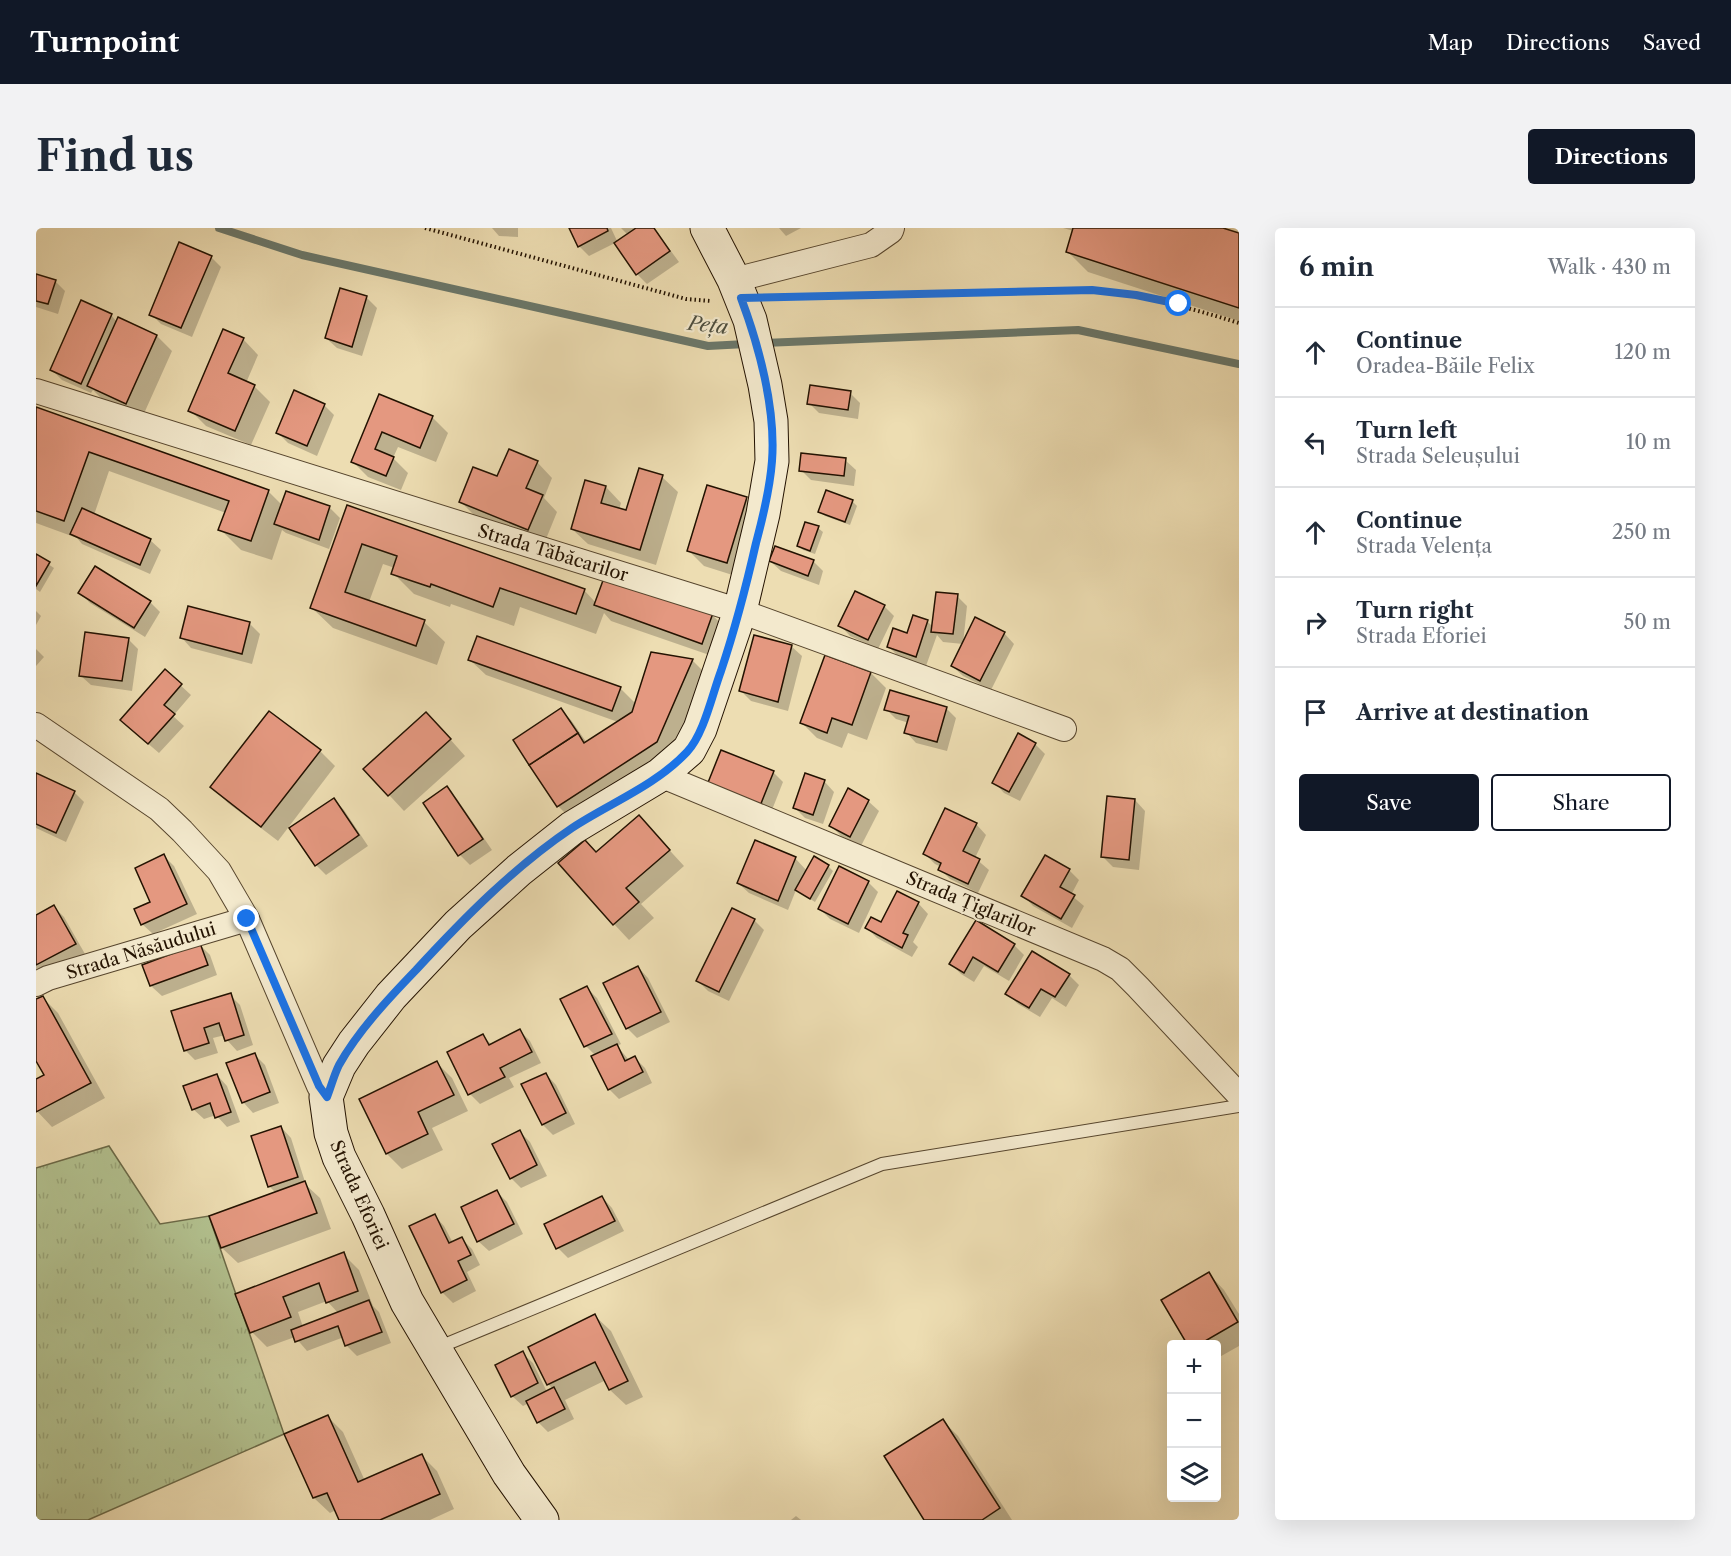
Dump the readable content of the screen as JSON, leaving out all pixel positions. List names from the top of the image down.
{
  "streets": {
    "main road": ["Strada Eforiei"],
    "street": ["Strada Tăbăcarilor", "Strada Țiglarilor", "Strada Năsăudului"]
  },
  "crossings": [
    ["Strada Năsăudului", "Strada Eforiei"]
  ],
  "water": ["Peța"],
  "page": {
    "header": "Turnpoint",
    "nav": ["Map", "Directions", "Saved"],
    "buttons": [
      "Directions",
      ["Save", "Share"]
    ],
    "title": "Find us",
    "heading": ["6 min", "Walk · 430 m"],
    "list": [
      ["Continue", "Oradea-Băile Felix", "120 m"],
      ["Turn left", "Strada Seleușului", "10 m"],
      ["Continue", "Strada Velența", "250 m"],
      ["Turn right", "Strada Eforiei", "50 m"],
      "Arrive at destination"
    ],
    "map_buttons": ["+", "−"]
  }
}
